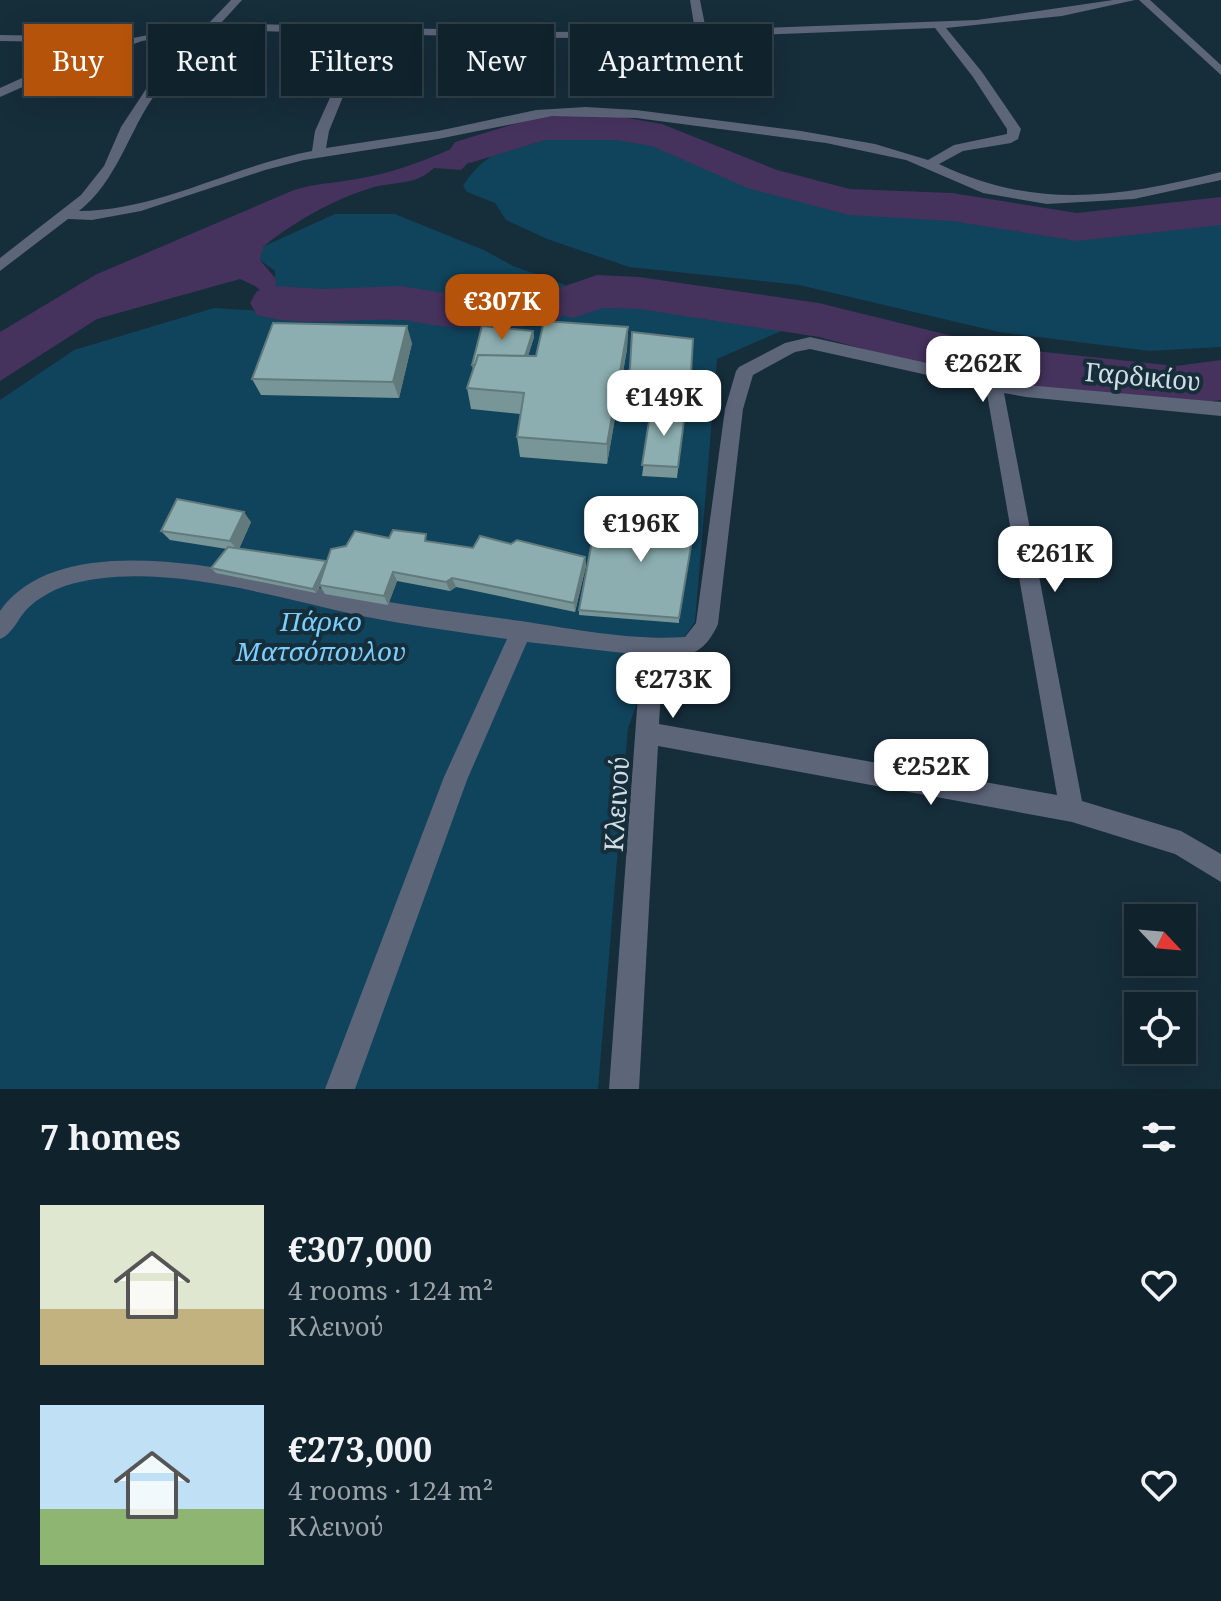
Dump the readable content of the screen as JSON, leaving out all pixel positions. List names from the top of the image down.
{
  "streets": {
    "street": ["Γαρδικίου", "Κλεινού"]
  },
  "crossings": [
    ["Γαρδικίου", "Κλεινού"]
  ],
  "parks": ["Πάρκο Ματσόπουλου"],
  "north": "bottom right",
  "page": {
    "chip": [
      "Buy",
      "Rent",
      "Filters",
      "New",
      "Apartment"
    ],
    "price": [
      "€307K",
      "€262K",
      "€149K",
      "€196K",
      "€261K",
      "€273K",
      "€252K"
    ],
    "heading": "7 homes",
    "list": [
      {
        "name": "€307,000",
        "note": "4 rooms · 124 m² · Κλεινού"
      },
      {
        "name": "€273,000",
        "note": "4 rooms · 124 m² · Κλεινού"
      }
    ]
  }
}
